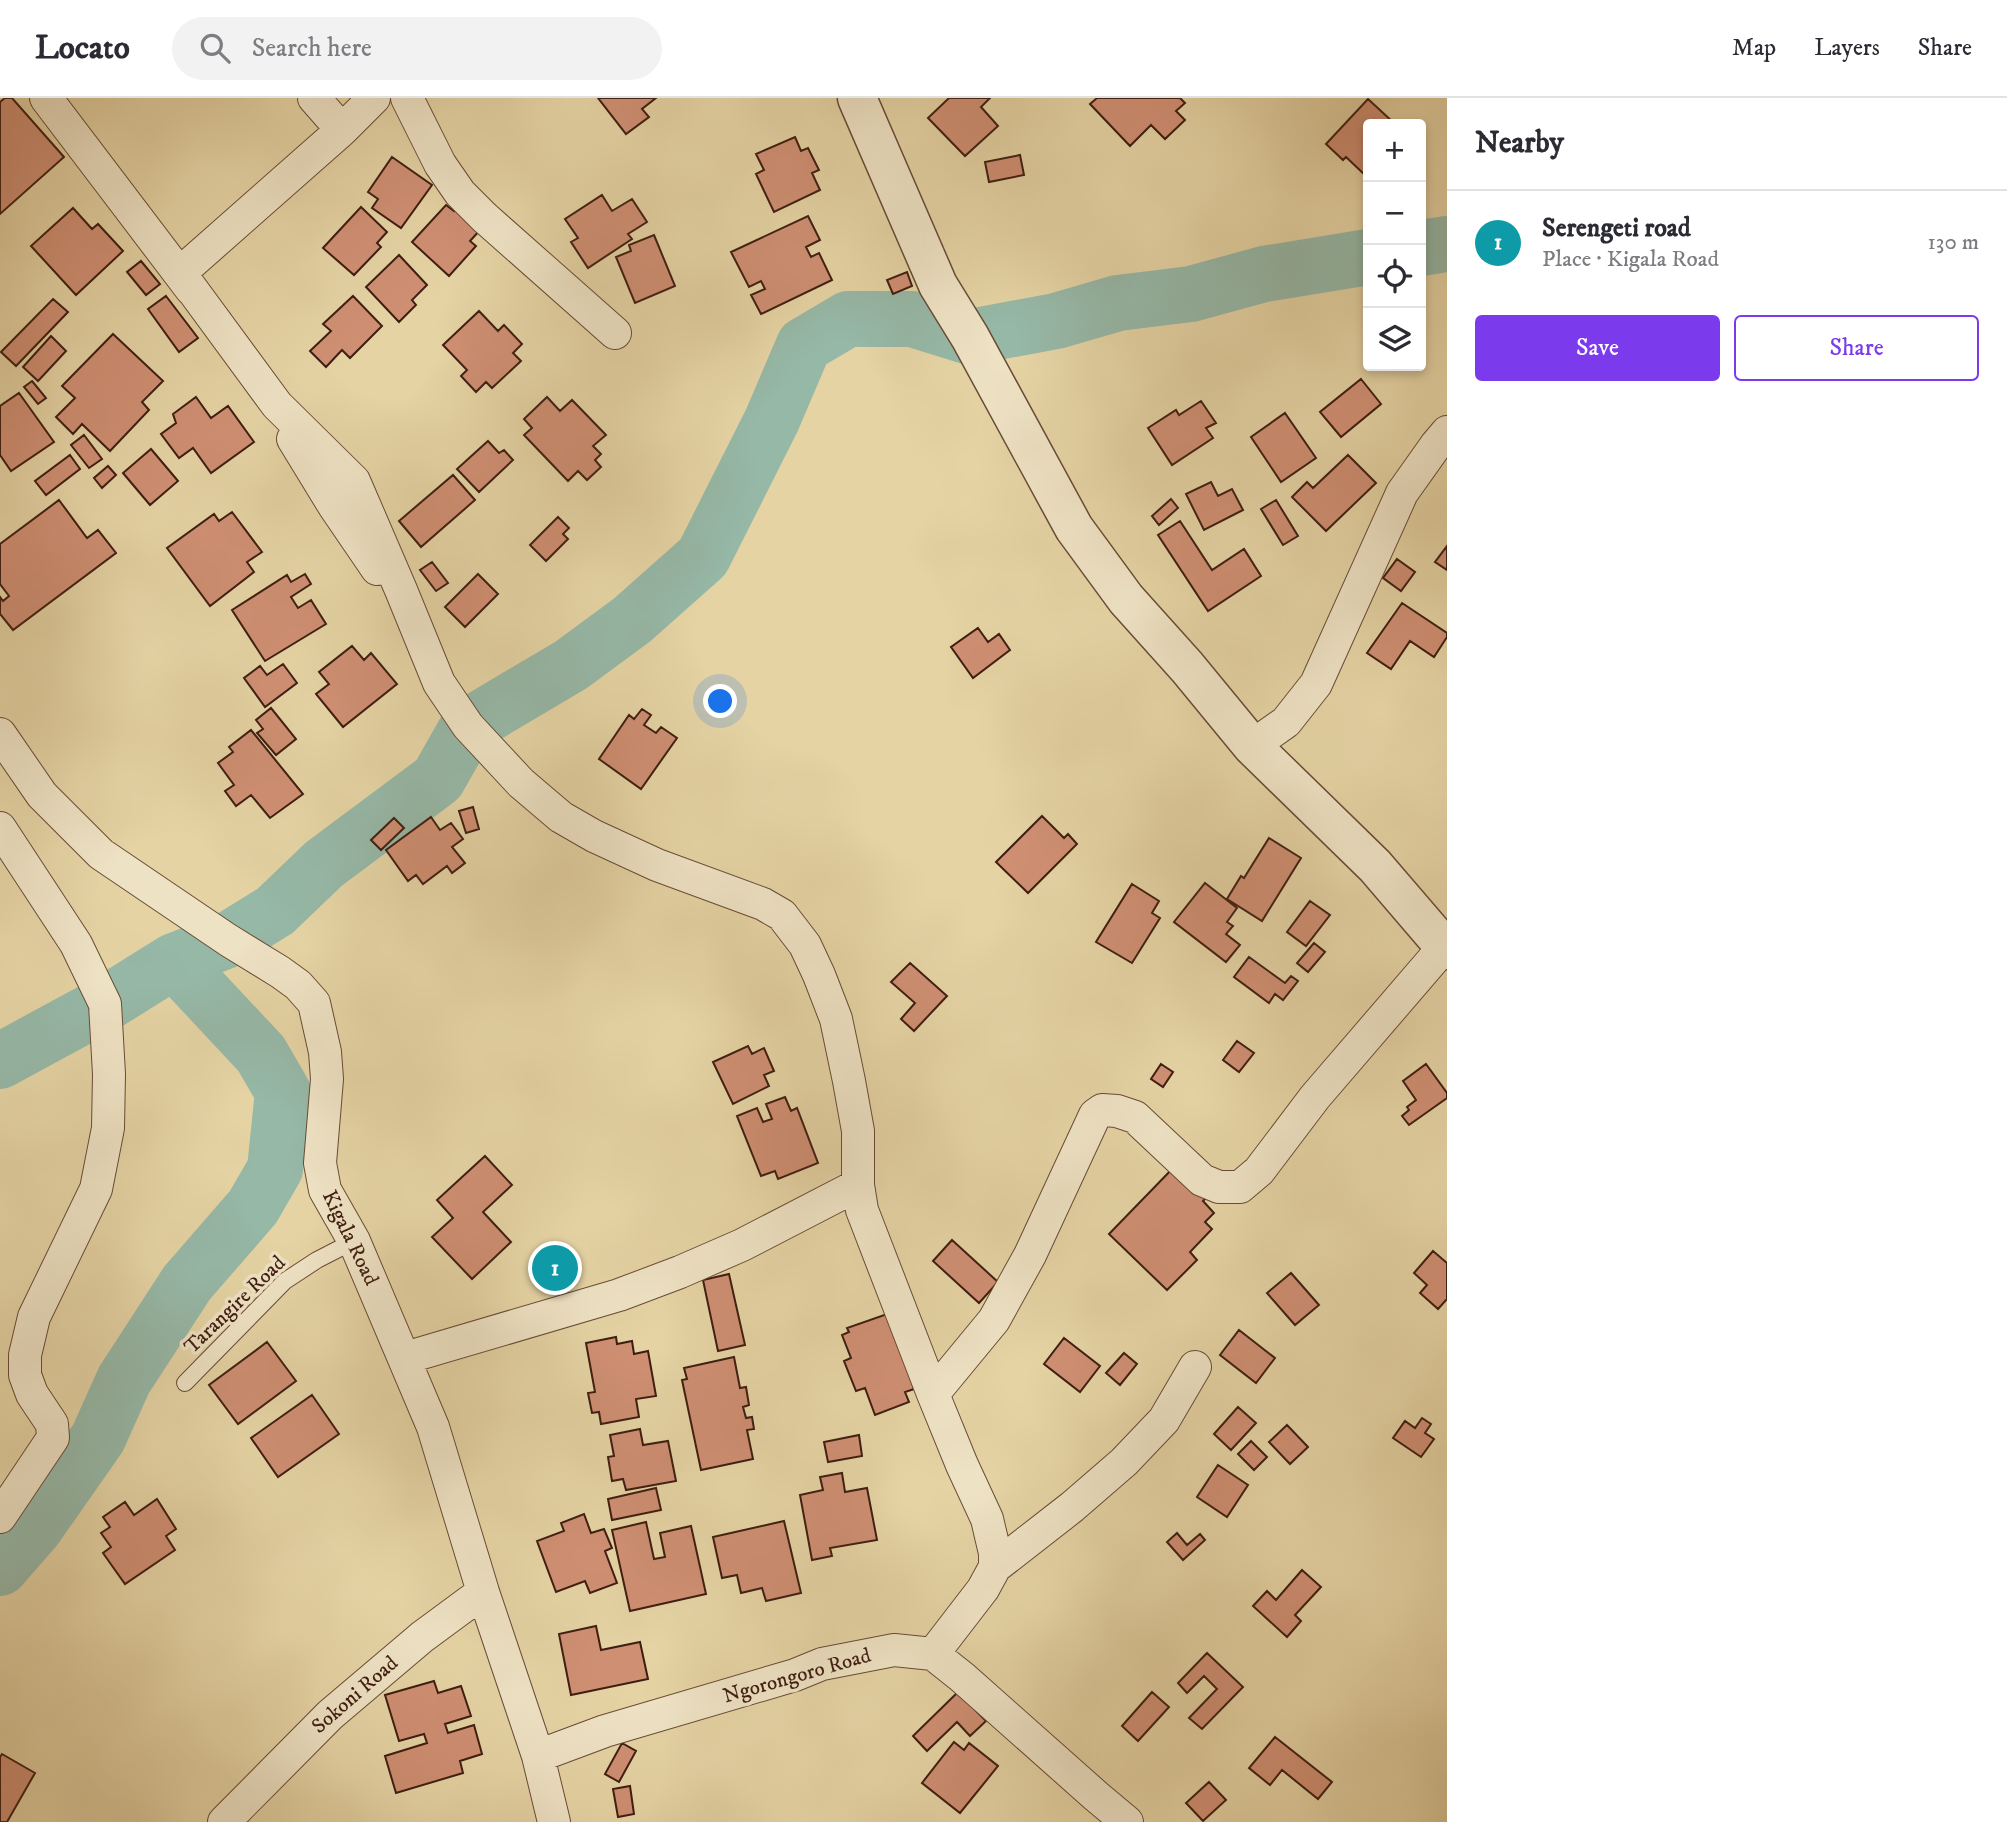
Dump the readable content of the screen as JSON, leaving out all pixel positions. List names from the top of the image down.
{
  "streets": {
    "street": ["Kigala Road", "Ngorongoro Road", "Sokoni Road"],
    "lane": ["Tarangire Road"]
  },
  "crossings": [
    ["Kigala Road", "Tarangire Road"],
    ["Kigala Road", "Ngorongoro Road"],
    ["Kigala Road", "Sokoni Road"]
  ],
  "page": {
    "header": "Locato",
    "search": "Search here",
    "nav": ["Map", "Layers", "Share"],
    "heading": "Nearby",
    "map_buttons": ["+", "−"],
    "list": [
      {
        "mark": "1",
        "name": "Serengeti road",
        "note": "Place · Kigala Road",
        "value": "130 m"
      }
    ],
    "buttons": ["Save", "Share"],
    "pins": "1"
  }
}
